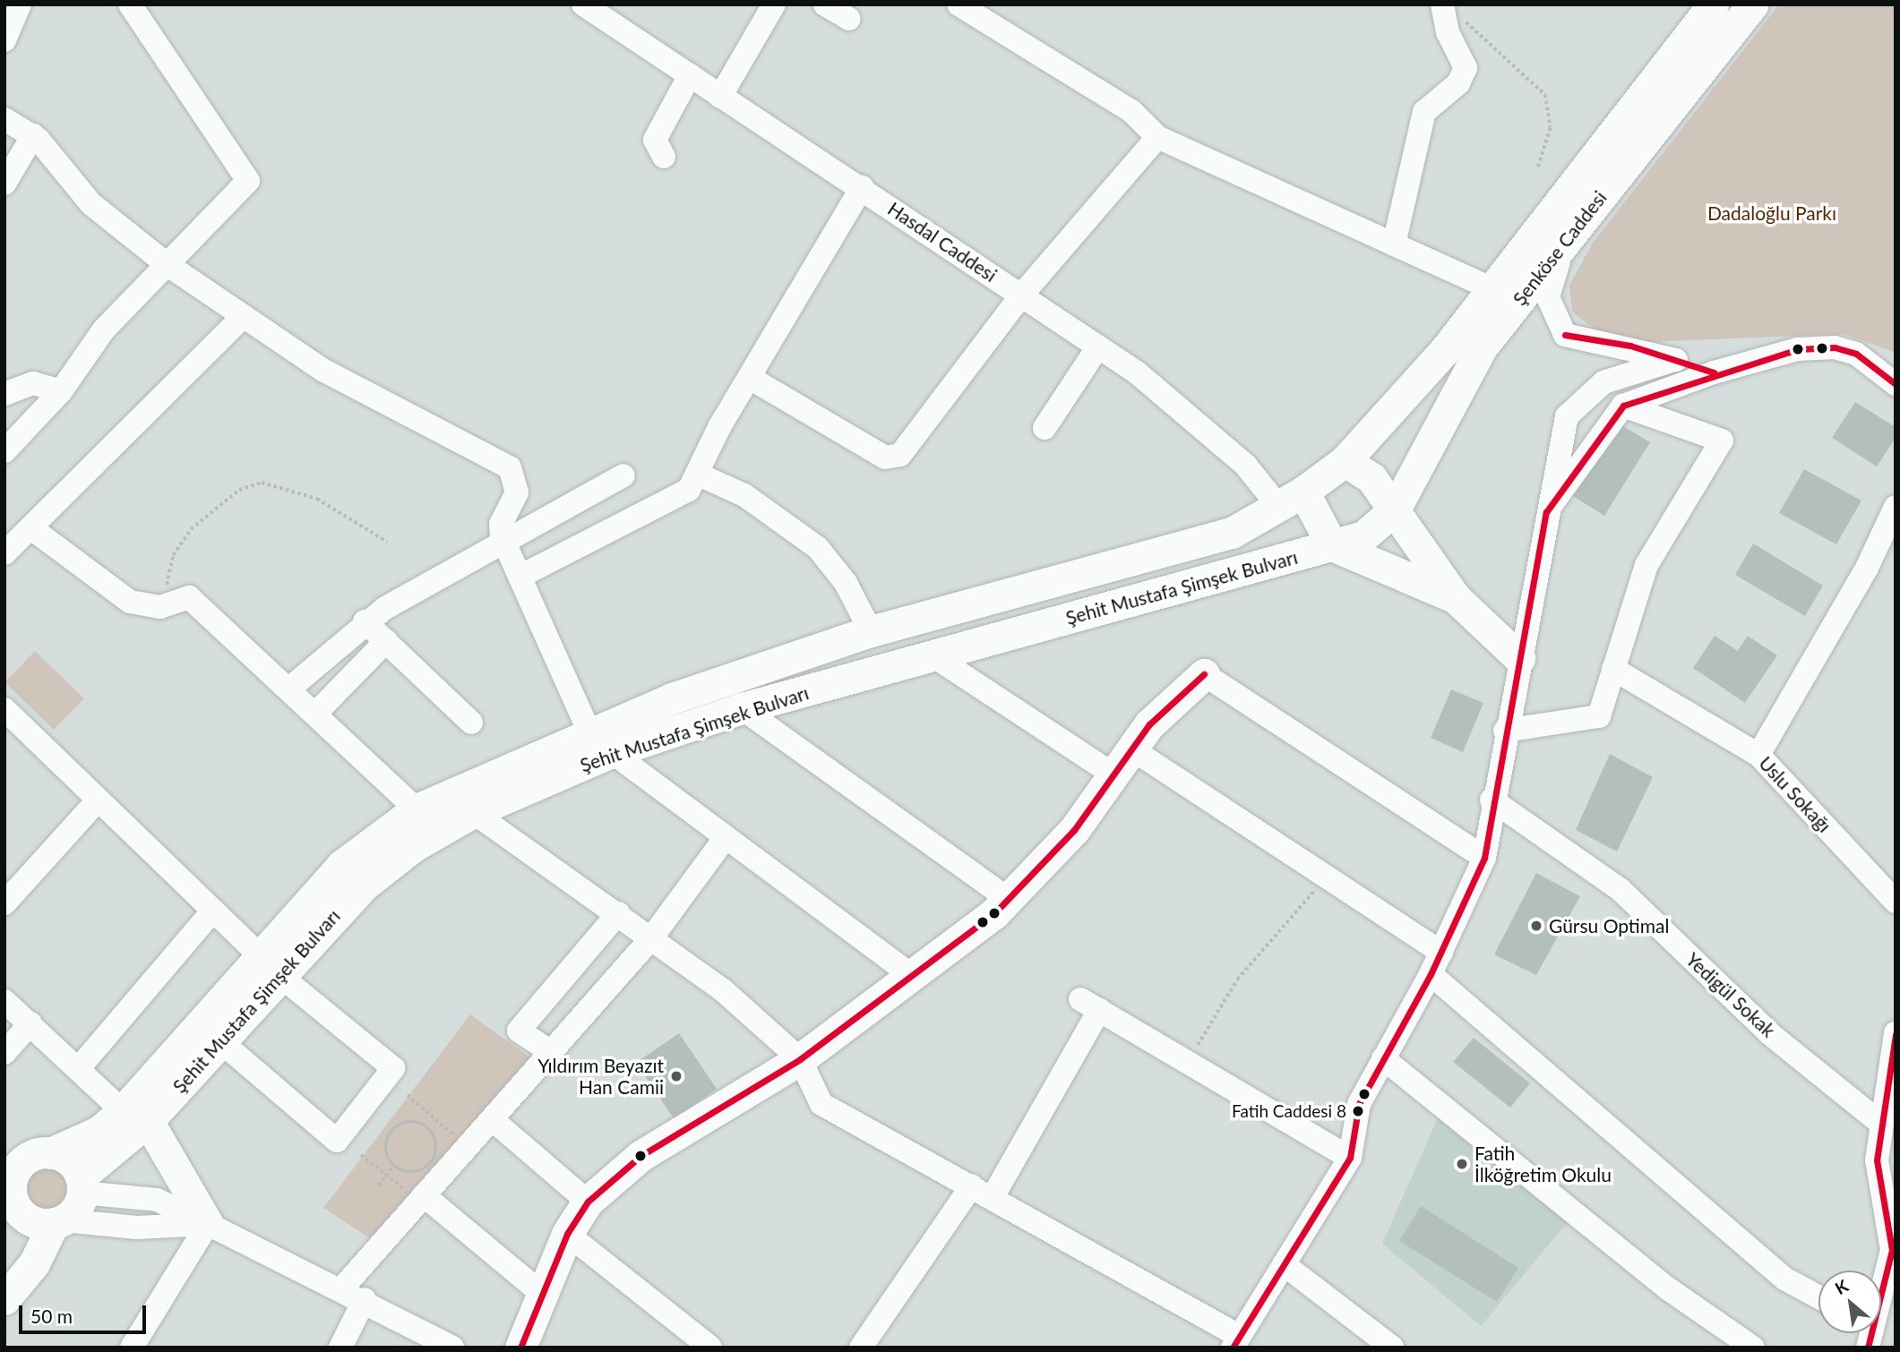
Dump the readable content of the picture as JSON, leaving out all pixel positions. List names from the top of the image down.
{
  "streets": {
    "main road": ["Şenköse Caddesi", "Şehit Mustafa Şimşek Bulvarı"],
    "street": ["Hasdal Caddesi", "Uslu Sokağı", "Yedigül Sokak"]
  },
  "crossings": [
    ["Hasdal Caddesi", "Şehit Mustafa Şimşek Bulvarı"],
    ["Şenköse Caddesi", "Şehit Mustafa Şimşek Bulvarı"]
  ],
  "parks": ["Dadaloğlu Parkı"],
  "places": [
    "Gürsu Optimal",
    "Yıldırım Beyazıt Han Camii",
    "Fatih Caddesi 8",
    "Fatih İlköğretim Okulu"
  ],
  "scale_bar": "50 m",
  "north": "top left"
}
